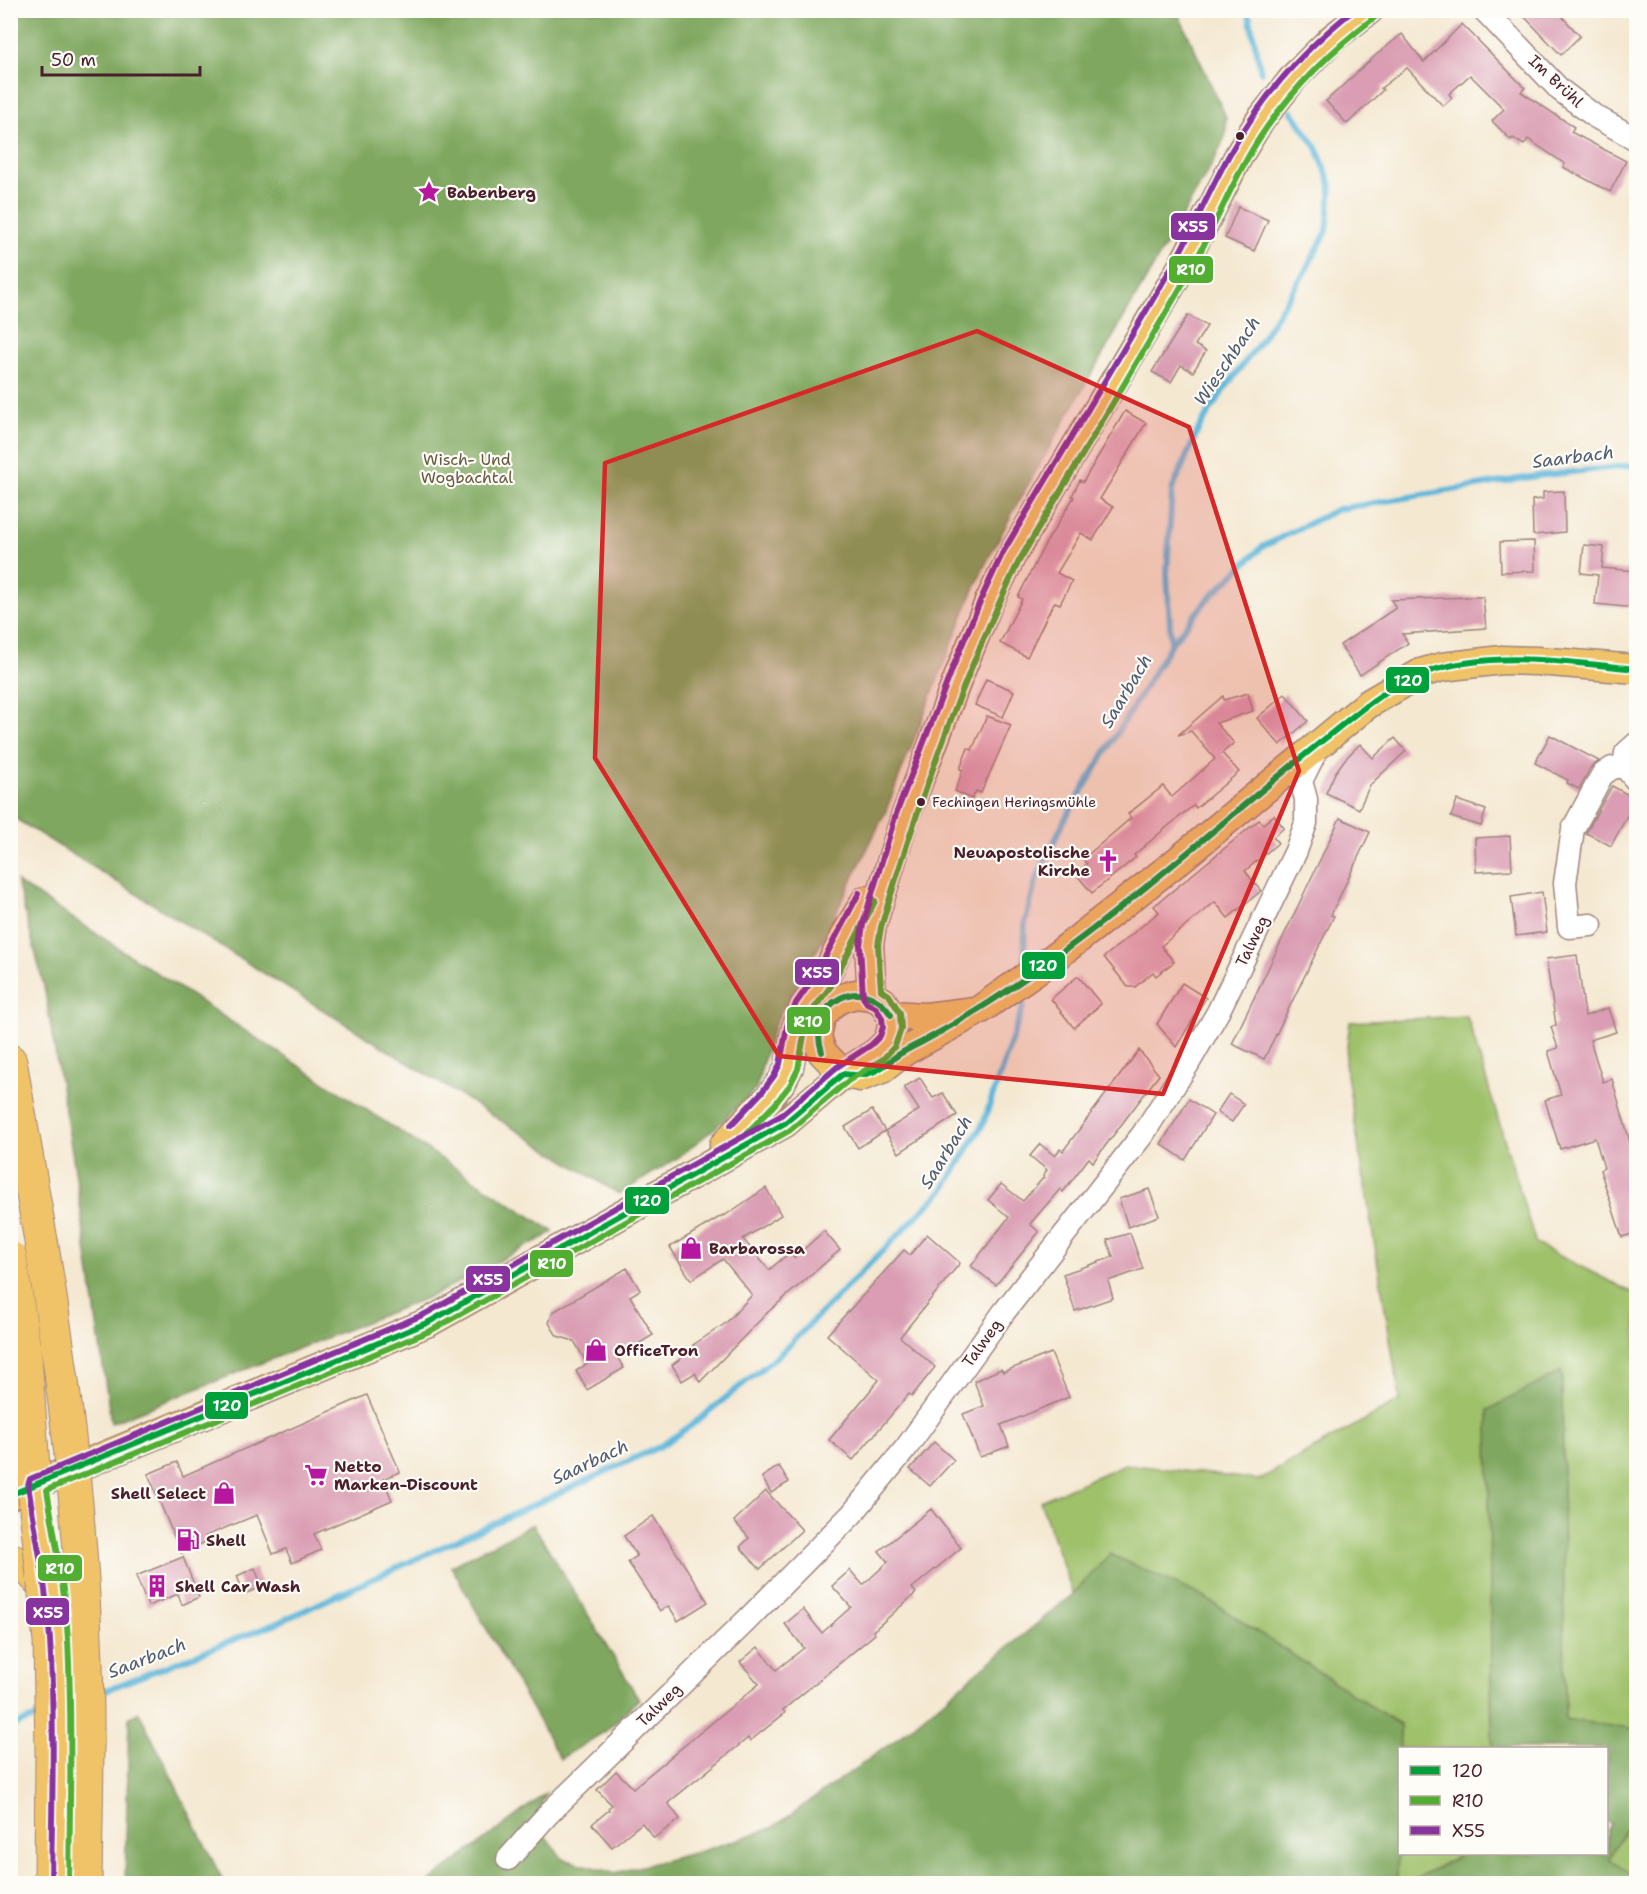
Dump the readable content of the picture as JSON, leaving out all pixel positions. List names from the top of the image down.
{
  "streets": {
    "street": ["Im Brühl", "Talweg"]
  },
  "water": ["Wieschbach", "Saarbach"],
  "parks": ["Wisch- Und Wogbachtal"],
  "places": {
    "place": ["Babenberg"],
    "other": ["Fechingen Heringsmühle"],
    "church": ["Neuapostolische Kirche"],
    "shop": ["Barbarossa", "OfficeTron", "Shell Select"],
    "supermarket": ["Netto Marken-Discount"],
    "fuel station": ["Shell"],
    "building": ["Shell Car Wash"]
  },
  "lines": ["transit line X55", "transit line R10", "transit line 120"],
  "legend": ["120", "R10", "X55"],
  "scale_bar": "50 m"
}
